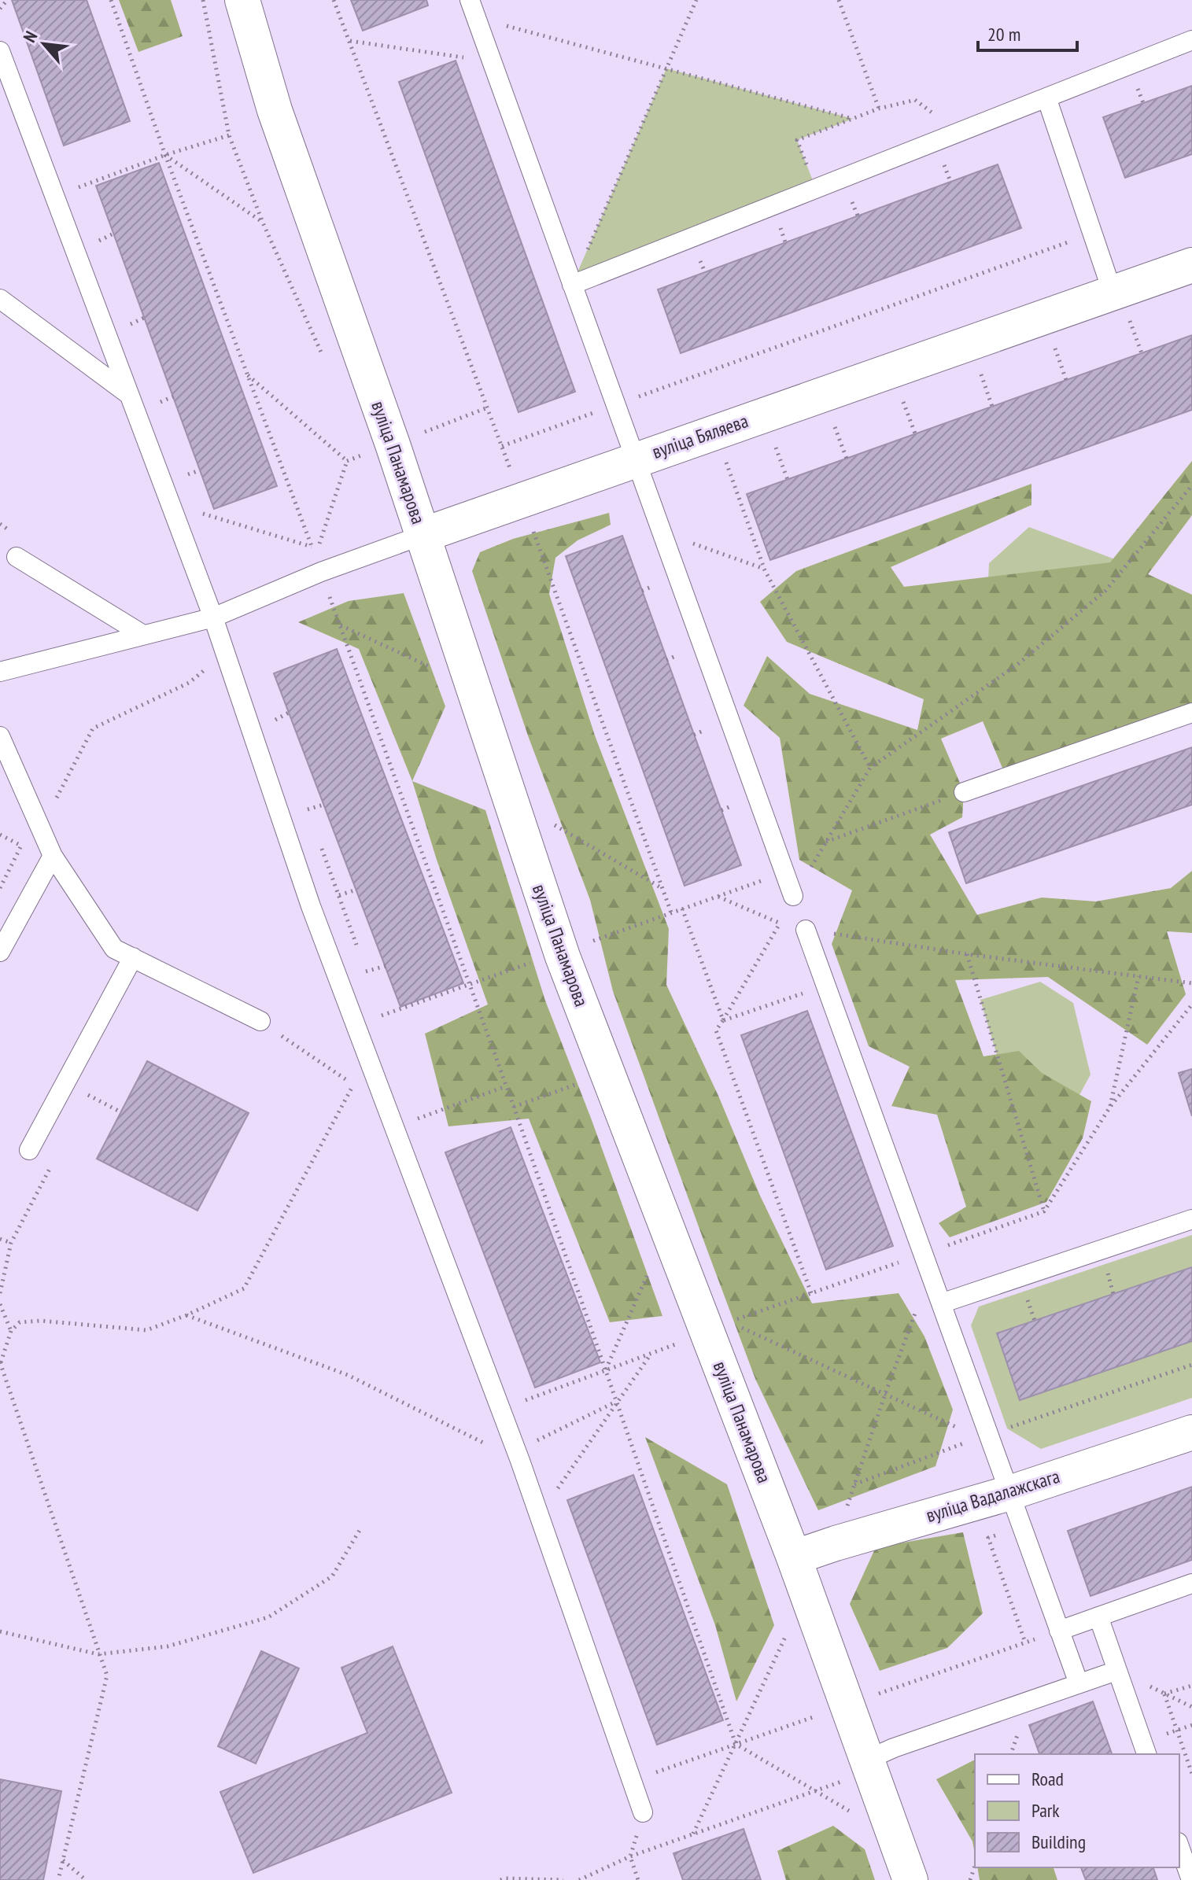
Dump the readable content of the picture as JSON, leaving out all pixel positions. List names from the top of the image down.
{
  "streets": {
    "street": ["вуліца Бяляева", "вуліца Панамарова", "вуліца Вадалажскага"]
  },
  "crossings": [
    ["вуліца Бяляева", "вуліца Панамарова"],
    ["вуліца Панамарова", "вуліца Вадалажскага"]
  ],
  "legend": ["Road", "Park", "Building"],
  "scale_bar": "20 m",
  "north": "top left"
}
